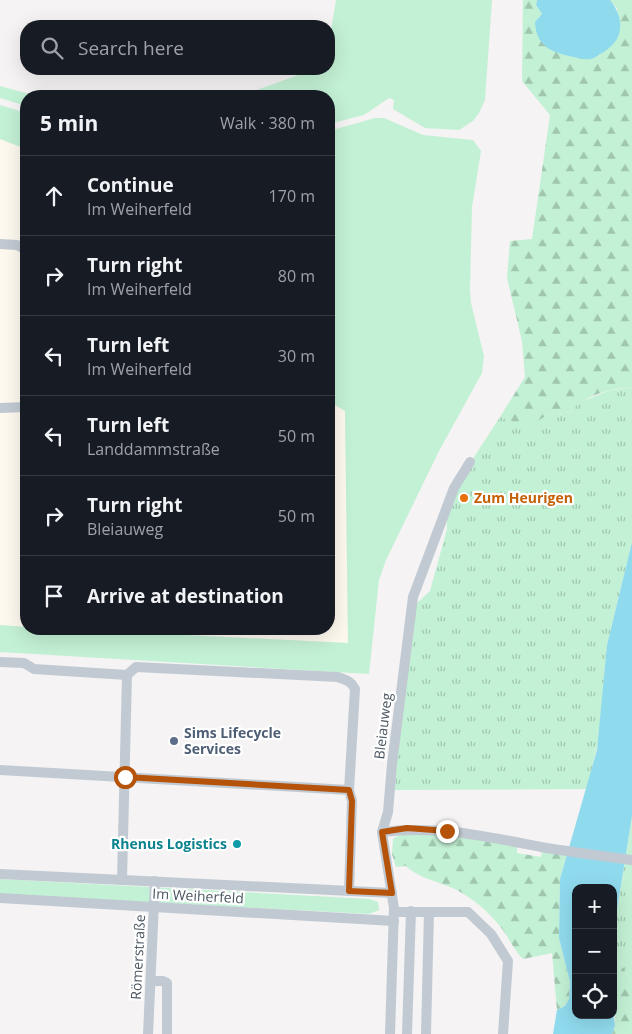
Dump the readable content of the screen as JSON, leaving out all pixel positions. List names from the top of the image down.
{
  "streets": {
    "street": ["Bleiauweg", "Im Weiherfeld", "Römerstraße"]
  },
  "crossings": [
    ["Im Weiherfeld", "Römerstraße"]
  ],
  "places": ["Zum Heurigen", "Sims Lifecycle Services", "Rhenus Logistics"],
  "page": {
    "search": "Search here",
    "heading": ["5 min", "Walk · 380 m"],
    "list": [
      ["Continue", "Im Weiherfeld", "170 m"],
      ["Turn right", "Im Weiherfeld", "80 m"],
      ["Turn left", "Im Weiherfeld", "30 m"],
      ["Turn left", "Landdammstraße", "50 m"],
      ["Turn right", "Bleiauweg", "50 m"],
      "Arrive at destination"
    ],
    "map_buttons": ["+", "−"]
  }
}
